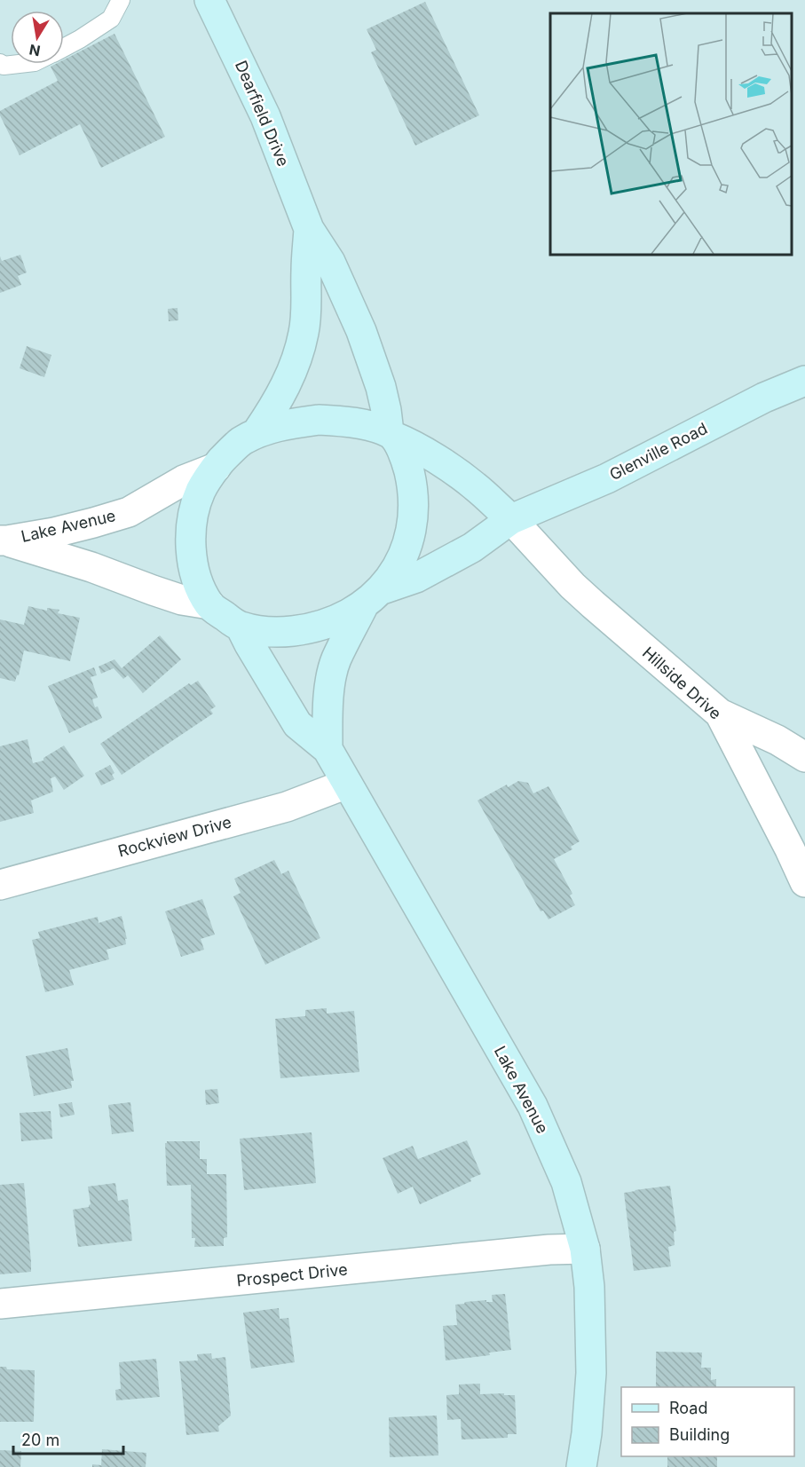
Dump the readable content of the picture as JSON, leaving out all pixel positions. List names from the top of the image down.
{
  "streets": {
    "main road": ["Dearfield Drive", "Glenville Road", "Lake Avenue"],
    "street": ["Hillside Drive", "Rockview Drive", "Prospect Drive"]
  },
  "crossings": [
    ["Dearfield Drive", "Glenville Road"],
    ["Dearfield Drive", "Lake Avenue"],
    ["Glenville Road", "Lake Avenue"],
    ["Glenville Road", "Hillside Drive"],
    ["Lake Avenue", "Rockview Drive"],
    ["Lake Avenue", "Prospect Drive"]
  ],
  "legend": ["Road", "Building"],
  "scale_bar": "20 m",
  "north": "bottom"
}
